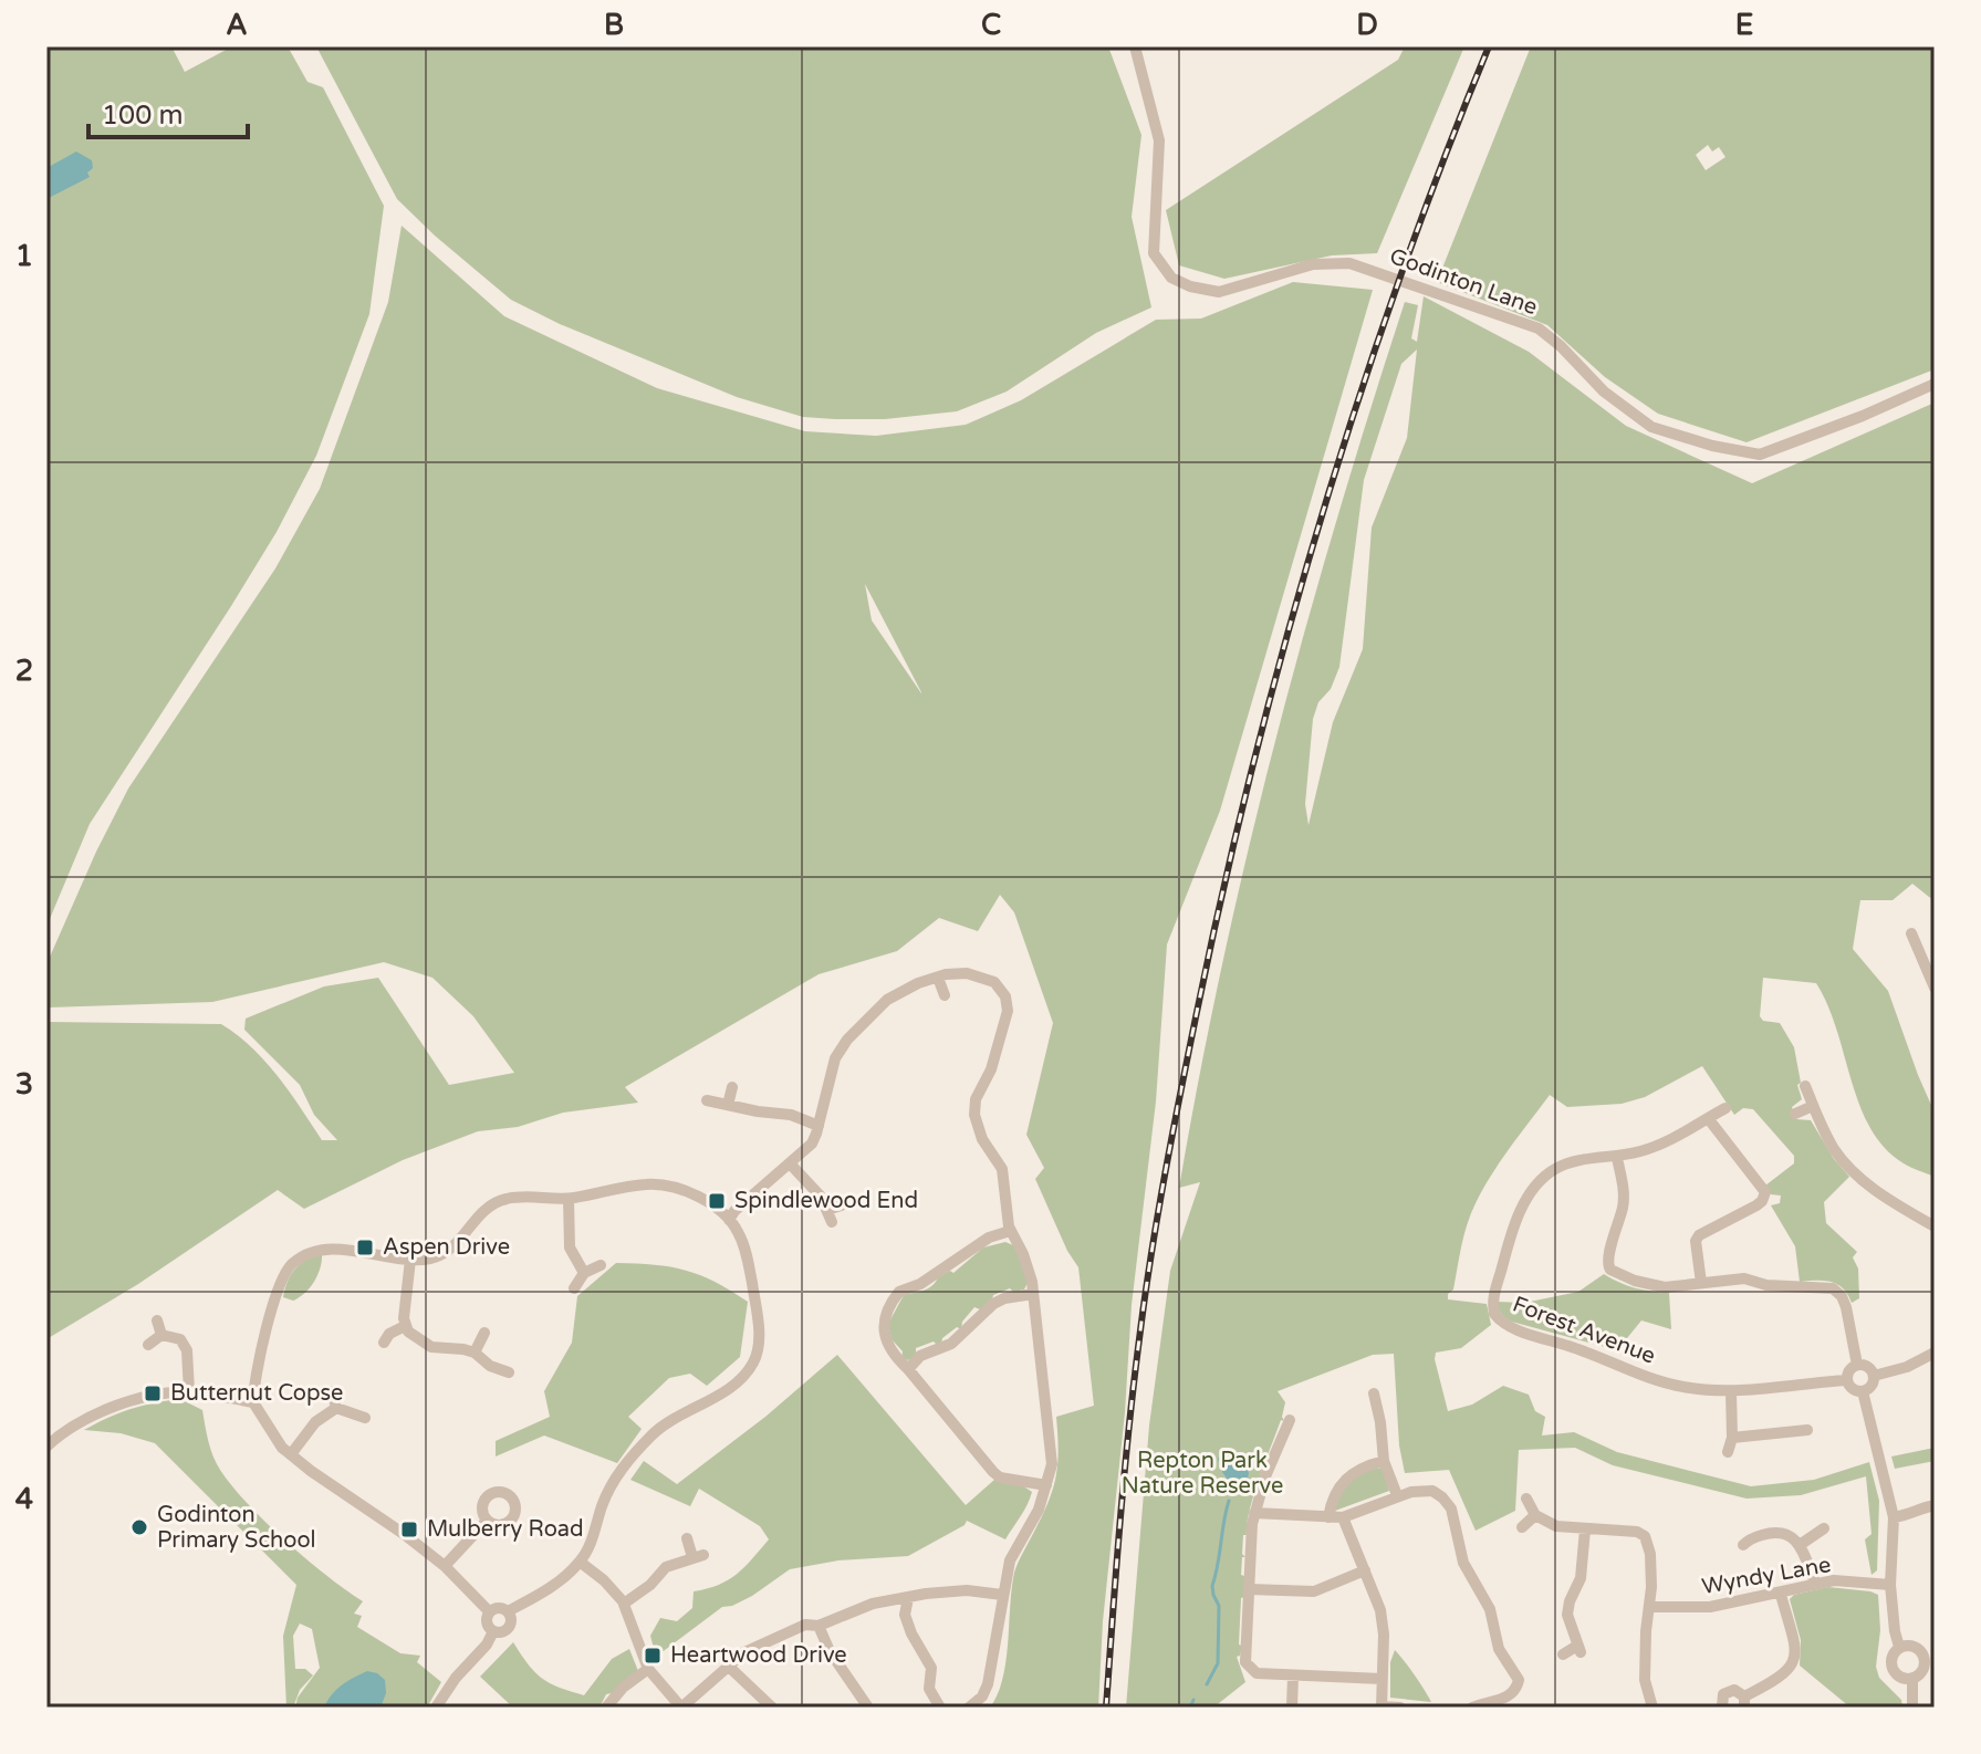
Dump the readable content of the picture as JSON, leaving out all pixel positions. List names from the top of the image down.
{
  "streets": {
    "street": ["Godinton Lane", "Forest Avenue", "Wyndy Lane"]
  },
  "parks": ["Repton Park Nature Reserve"],
  "places": {
    "transit": [
      "Spindlewood End",
      "Aspen Drive",
      "Butternut Copse",
      "Mulberry Road",
      "Heartwood Drive"
    ],
    "other": ["Godinton Primary School"]
  },
  "scale_bar": "100 m",
  "grid": {
    "columns": [
      "A",
      "B",
      "C",
      "D",
      "E"
    ],
    "rows": [
      "1",
      "2",
      "3",
      "4"
    ]
  }
}
